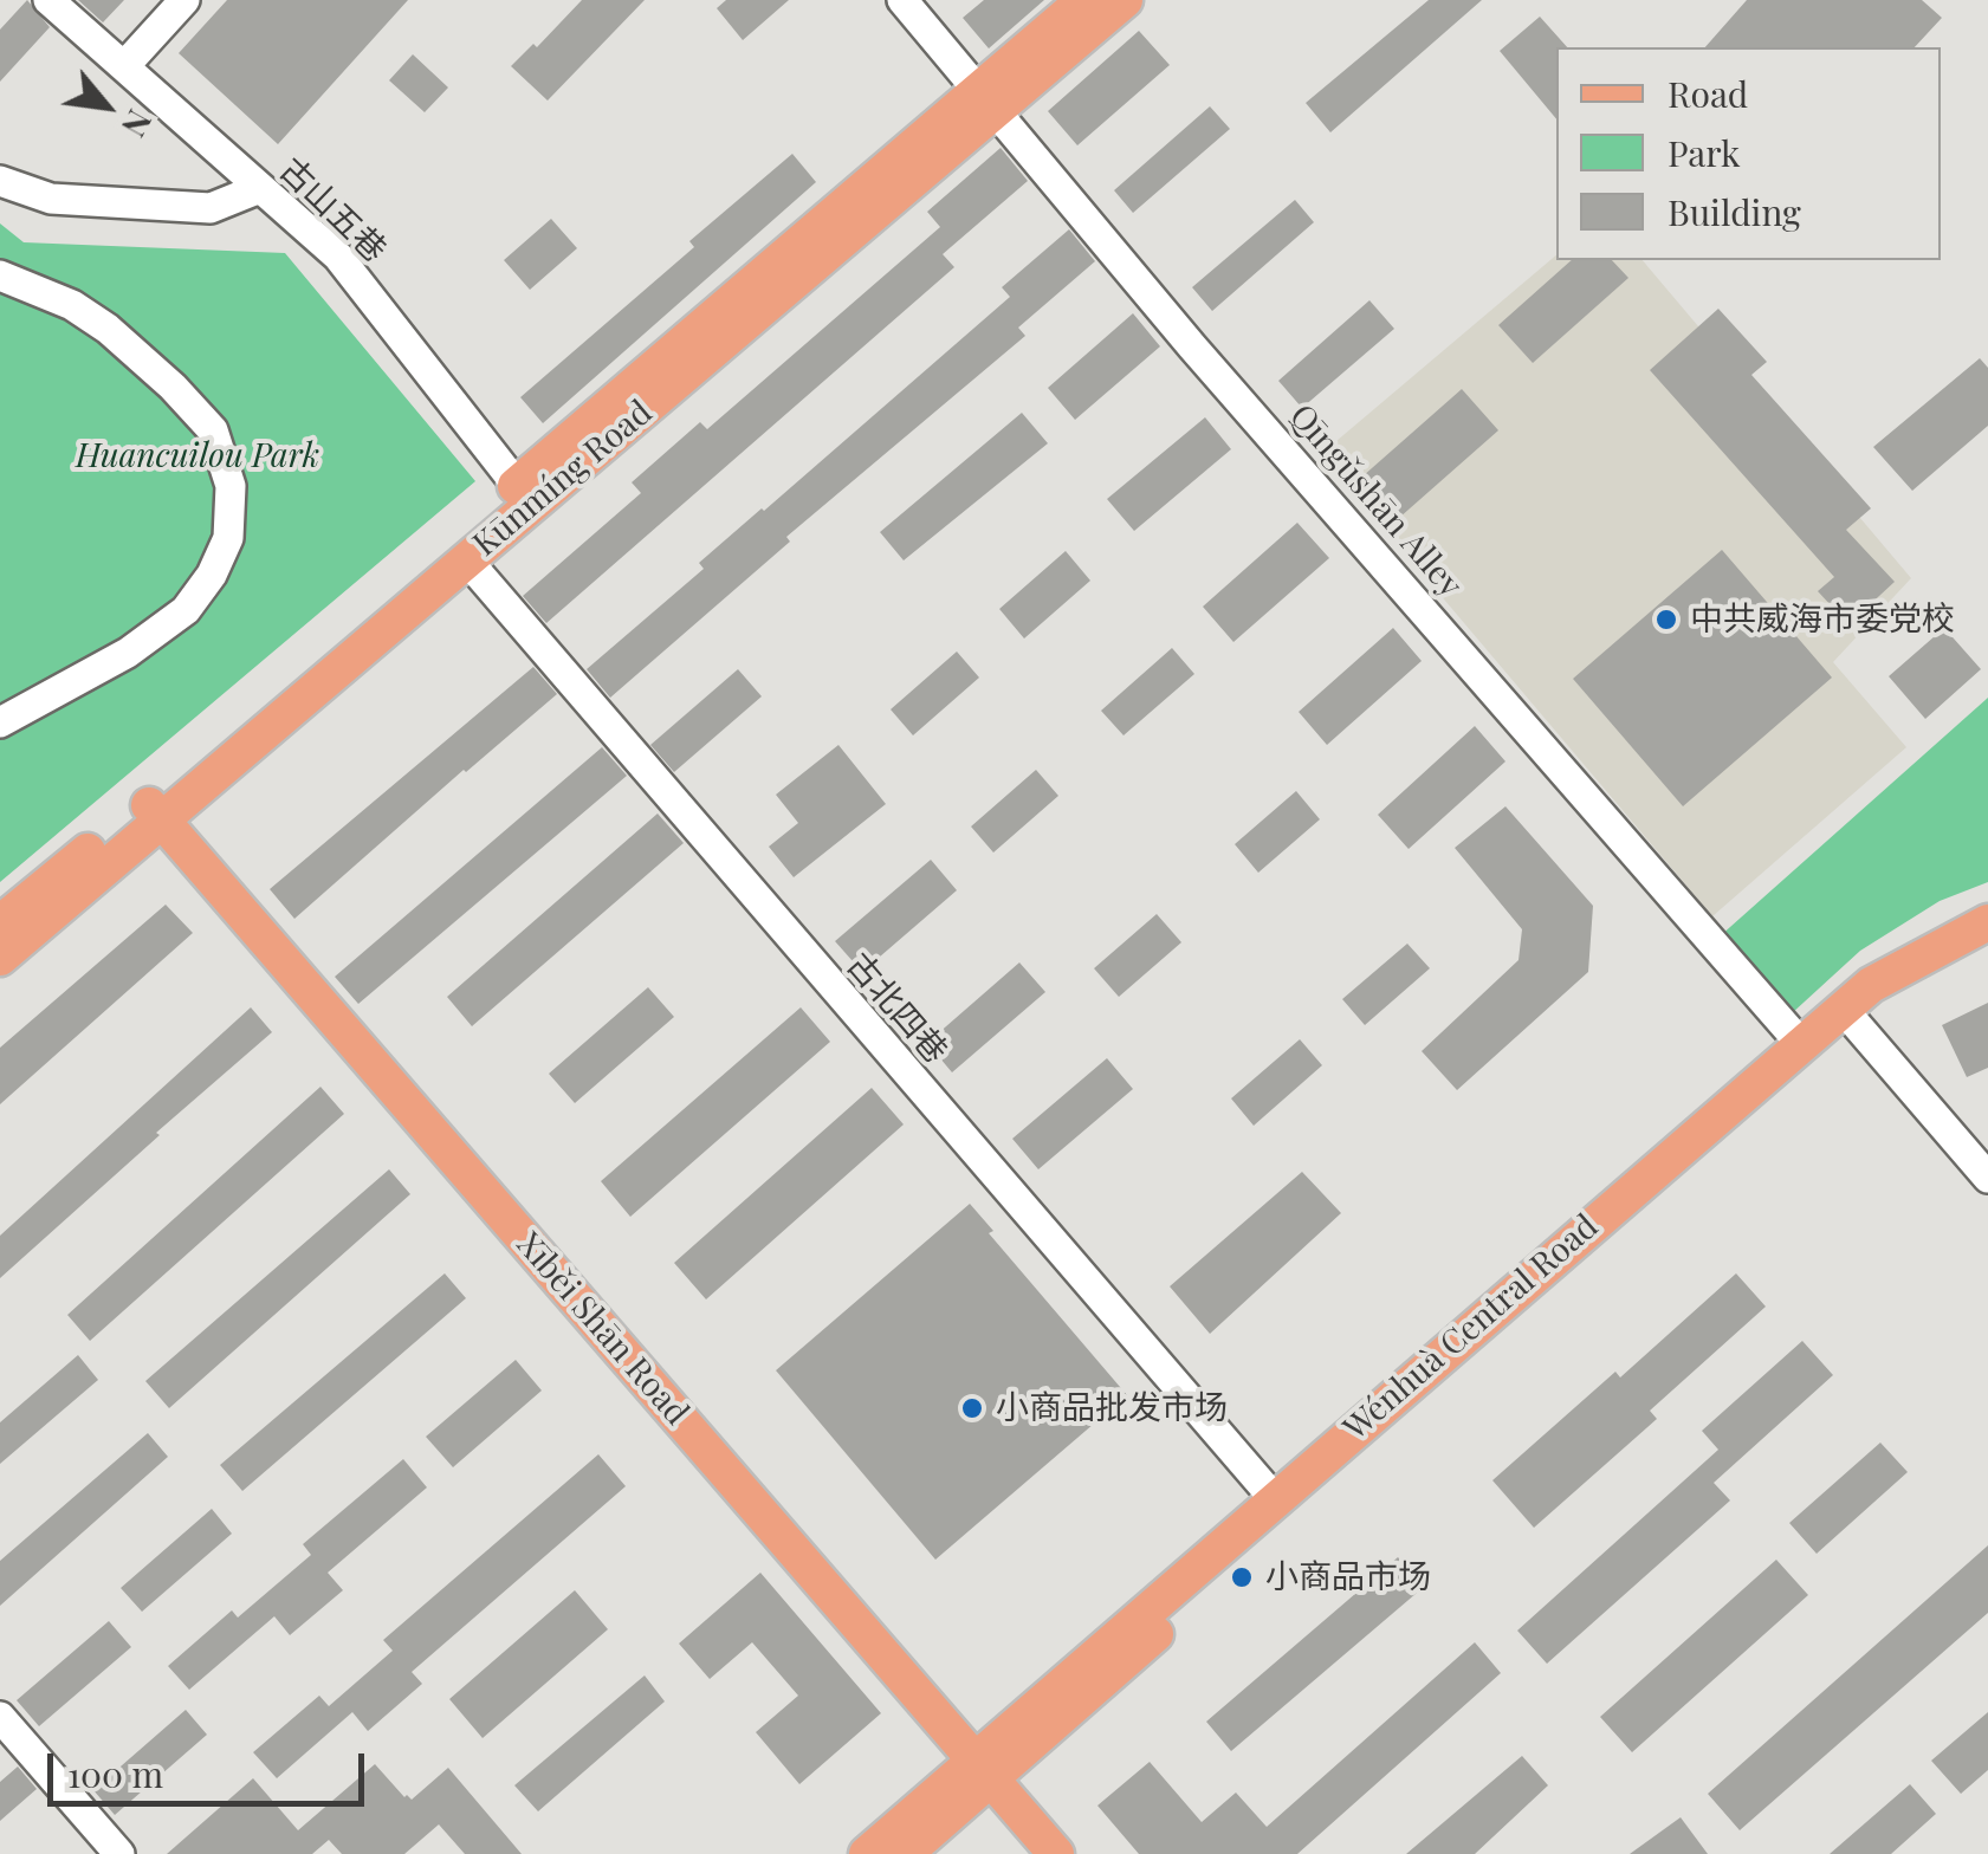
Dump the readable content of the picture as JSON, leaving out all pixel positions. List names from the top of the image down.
{
  "streets": {
    "main road": ["Kūnmíng Road", "Wénhuà Central Road", "Xīběi Shān Road"],
    "street": ["古山五巷", "Qīngǔshān Alley", "古北四巷"]
  },
  "crossings": [
    ["古山五巷", "Kūnmíng Road"],
    ["Kūnmíng Road", "Qīngǔshān Alley"],
    ["Kūnmíng Road", "古北四巷"],
    ["Kūnmíng Road", "Xīběi Shān Road"],
    ["Qīngǔshān Alley", "Wénhuà Central Road"],
    ["古北四巷", "Wénhuà Central Road"],
    ["Wénhuà Central Road", "Xīběi Shān Road"]
  ],
  "parks": ["Huancuilou Park"],
  "places": ["中共威海市委党校", "小商品批发市场", "小商品市场"],
  "legend": ["Road", "Park", "Building"],
  "scale_bar": "100 m",
  "north": "bottom right"
}
